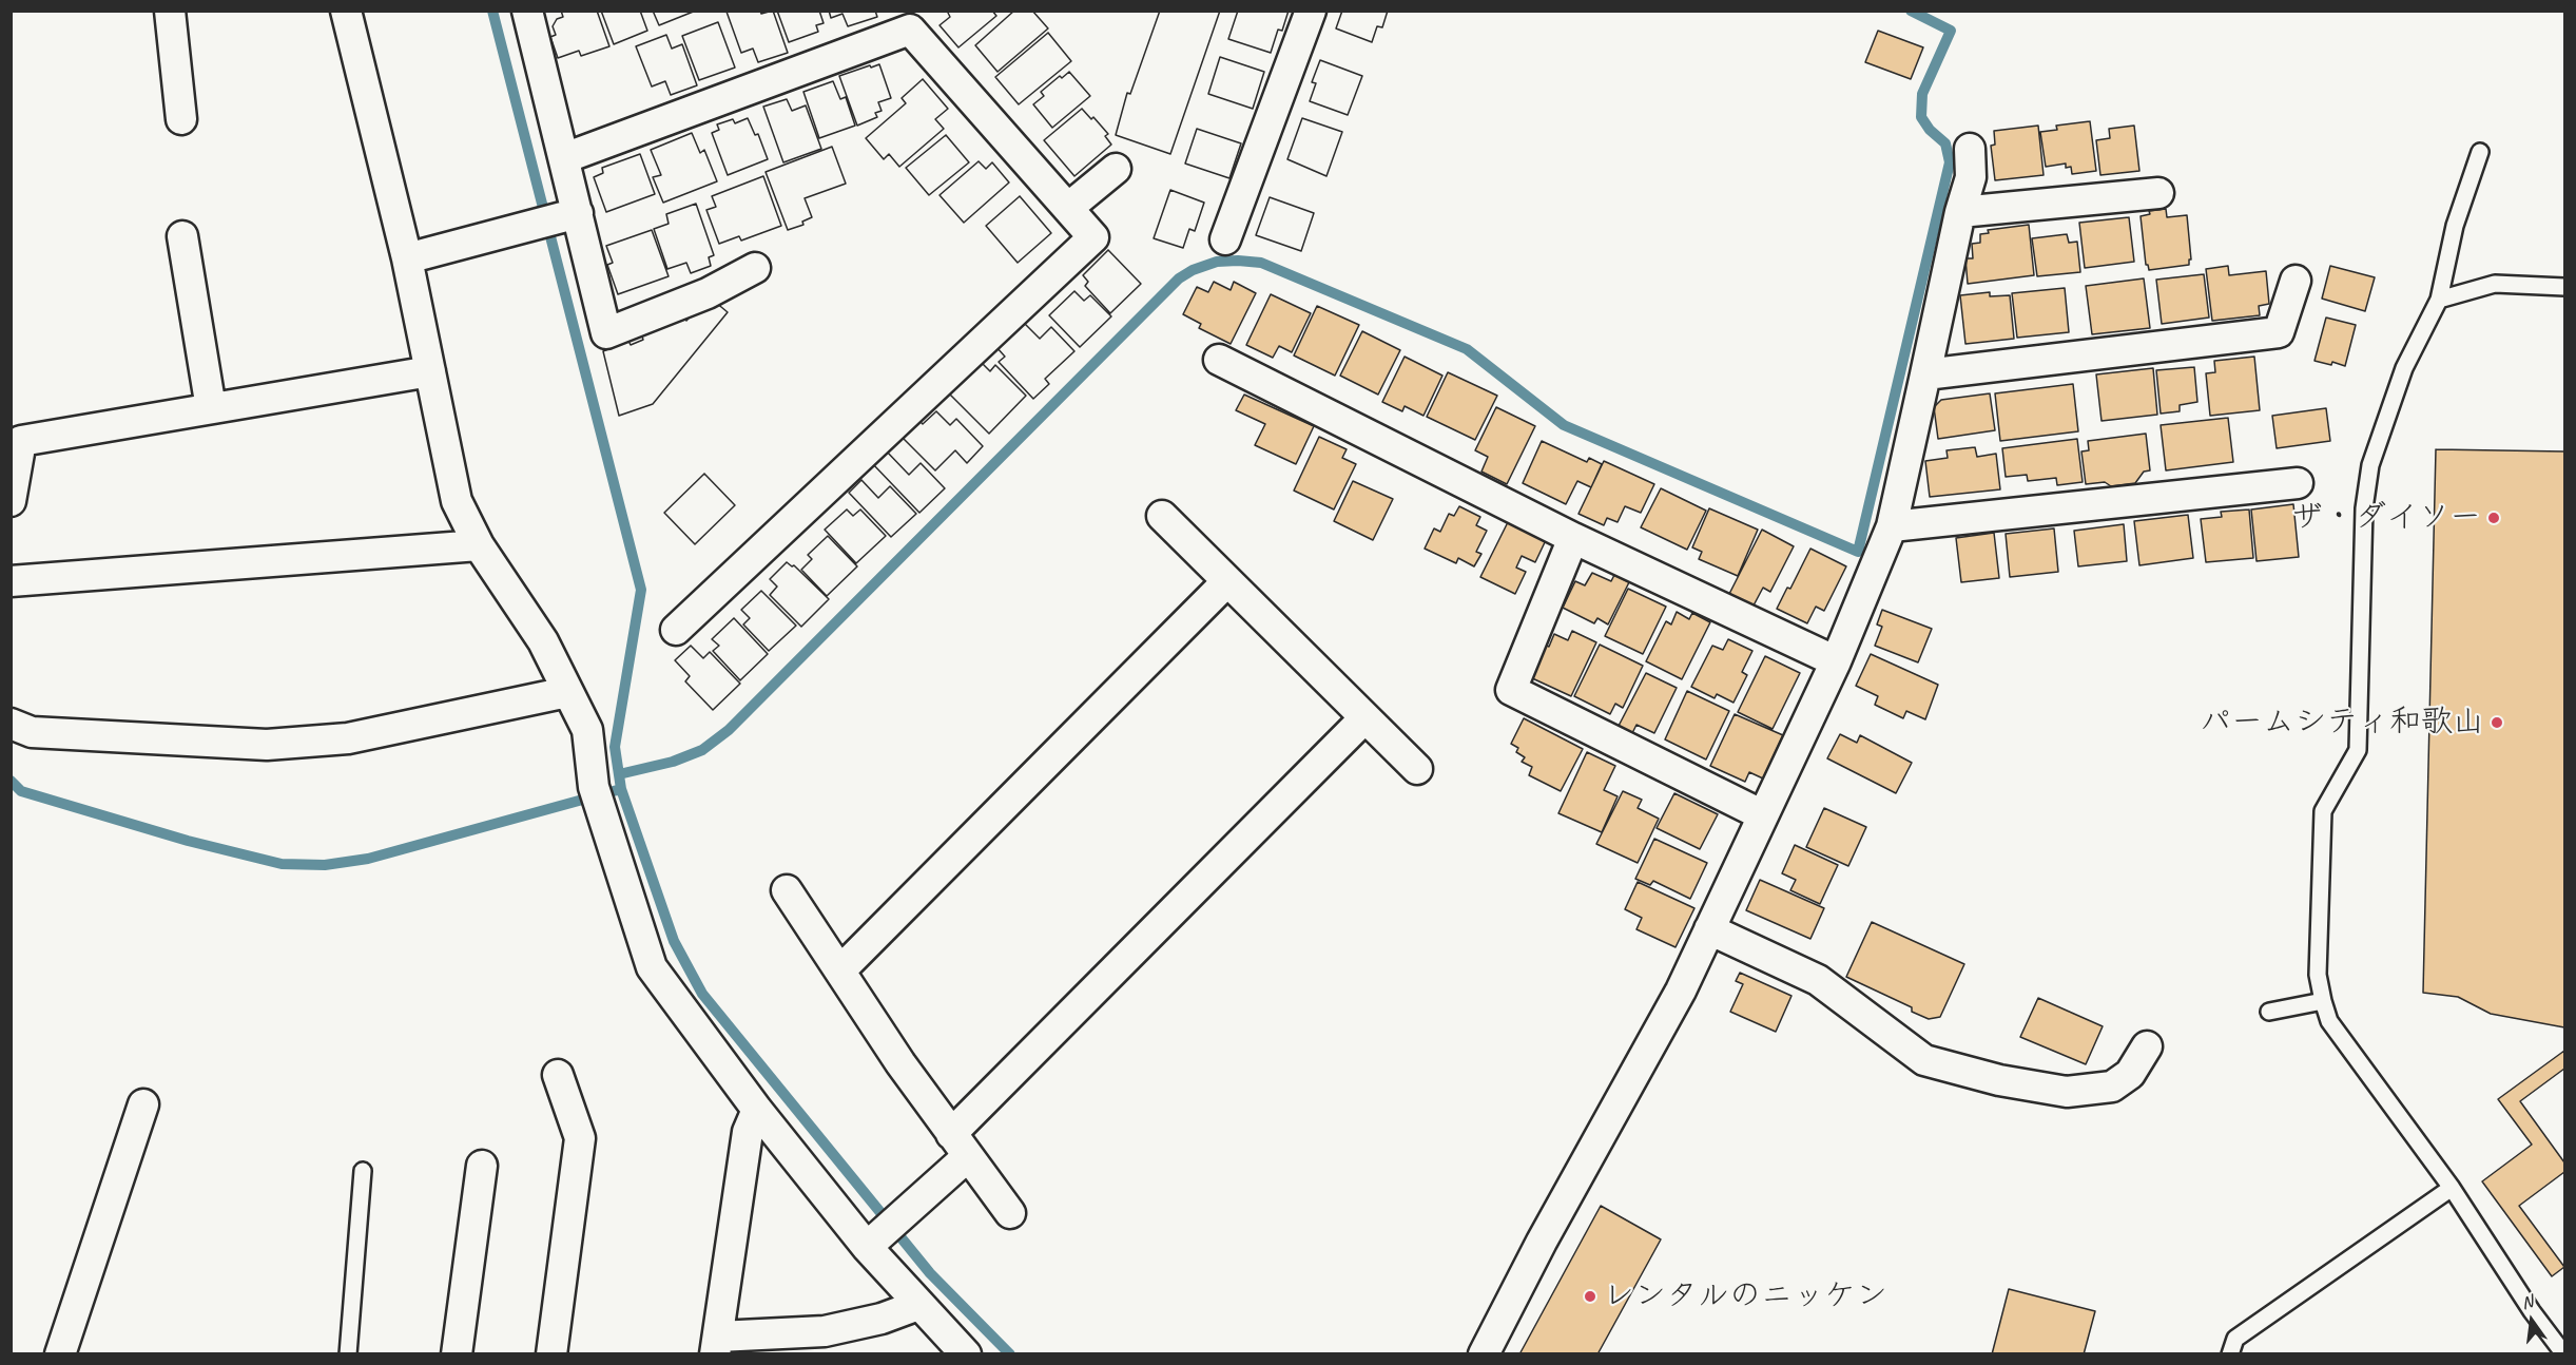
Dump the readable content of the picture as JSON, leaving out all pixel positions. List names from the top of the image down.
{
  "places": ["ザ・ダイソー", "パームシティ和歌山", "レンタルのニッケン"],
  "north": "top"
}
